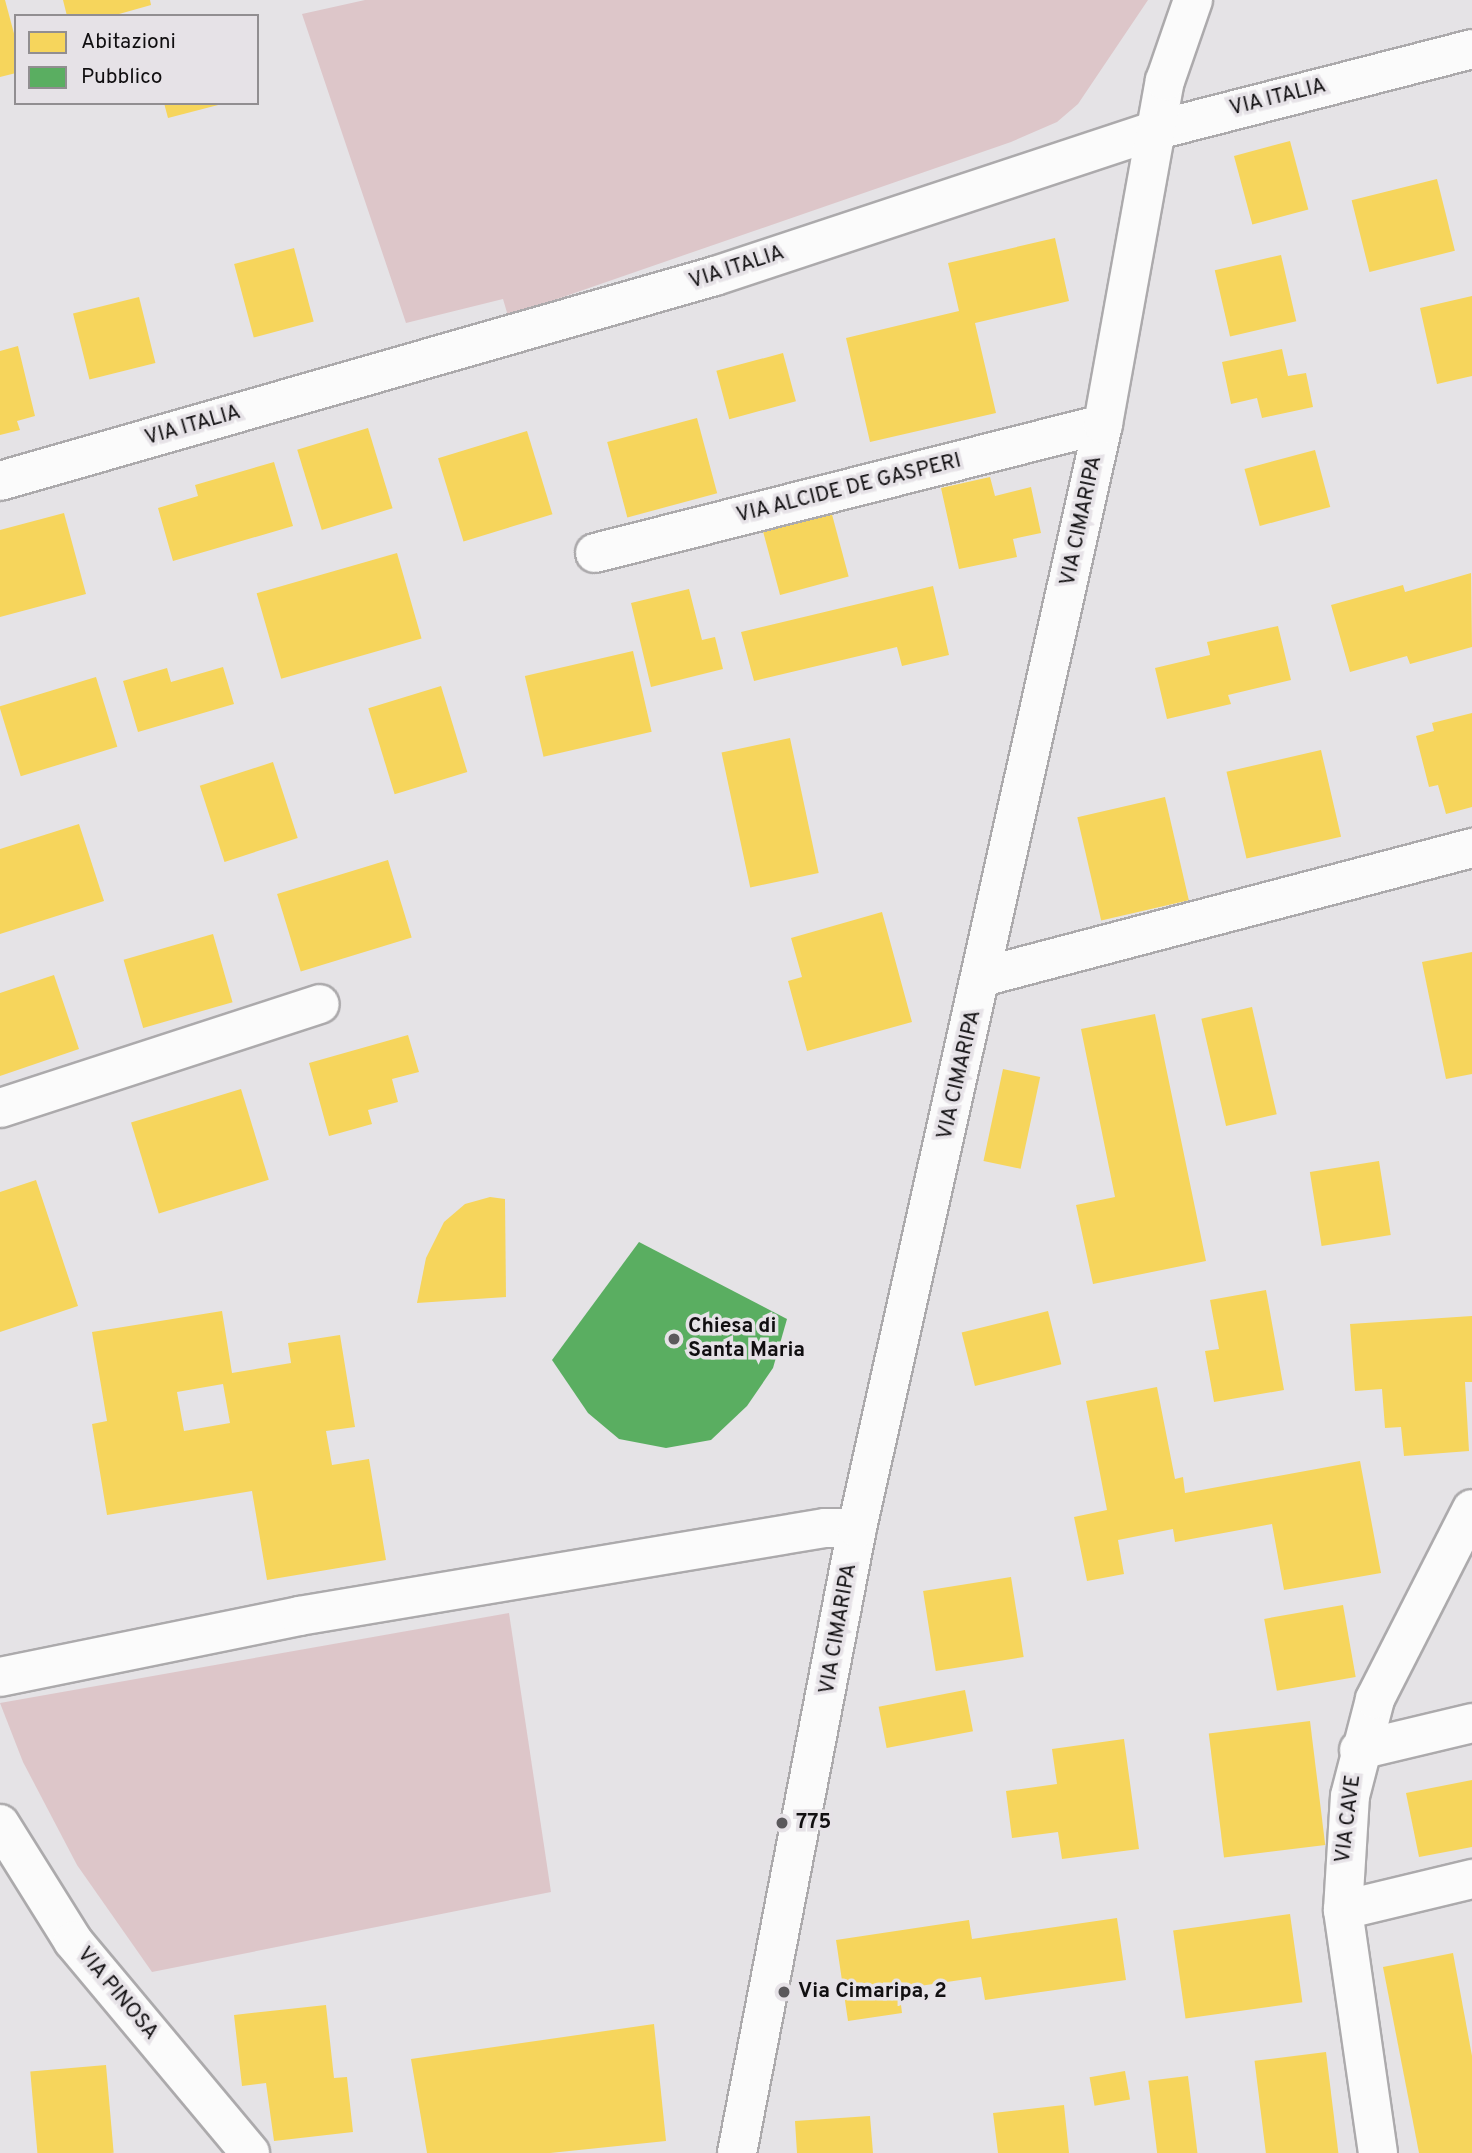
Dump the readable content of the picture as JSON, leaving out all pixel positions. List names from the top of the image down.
{
  "streets": {
    "street": [
      "VIA ITALIA",
      "VIA ALCIDE DE GASPERI",
      "VIA CIMARIPA",
      "VIA CAVE",
      "VIA PINOSA"
    ]
  },
  "crossings": [
    ["VIA ITALIA", "VIA CIMARIPA"],
    ["VIA ALCIDE DE GASPERI", "VIA CIMARIPA"]
  ],
  "places": ["Chiesa di Santa Maria", "775", "Via Cimaripa, 2"],
  "legend": ["Abitazioni", "Pubblico"]
}
